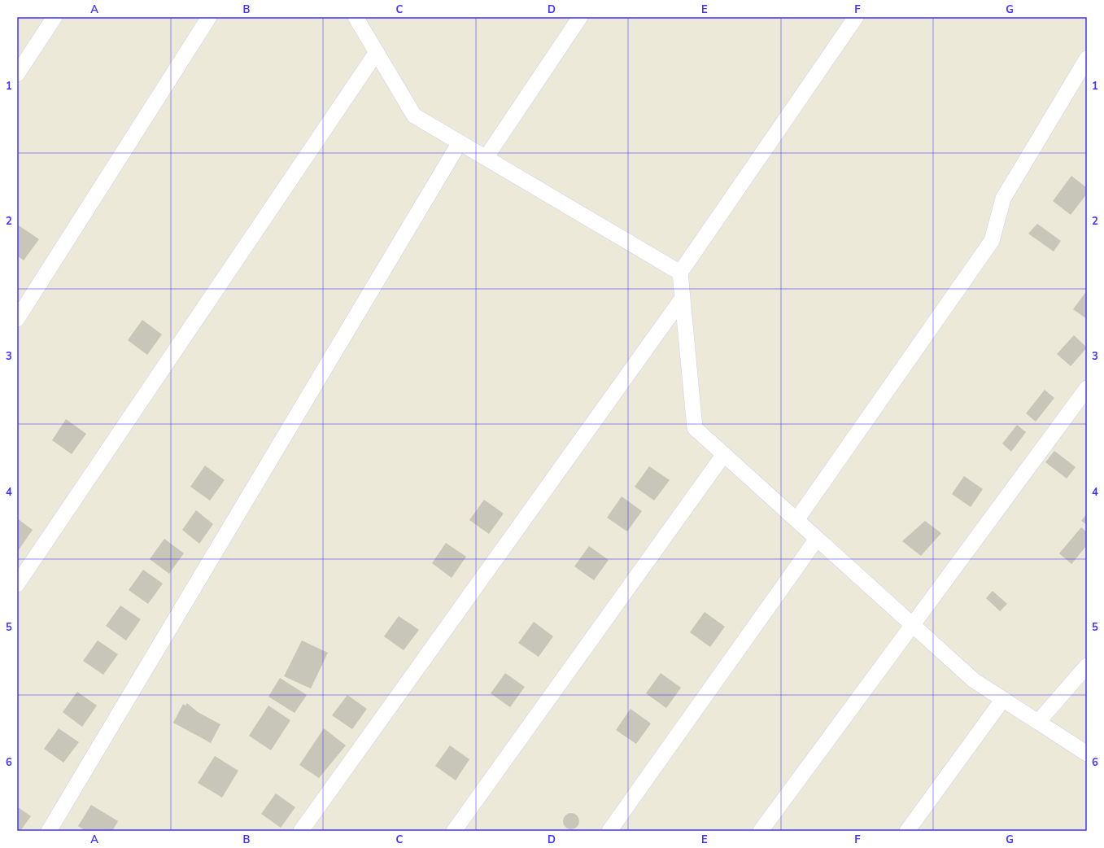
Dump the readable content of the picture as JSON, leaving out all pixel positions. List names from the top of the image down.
{
  "grid": {
    "columns": [
      "A",
      "B",
      "C",
      "D",
      "E",
      "F",
      "G"
    ],
    "rows": [
      "1",
      "2",
      "3",
      "4",
      "5",
      "6"
    ]
  }
}
